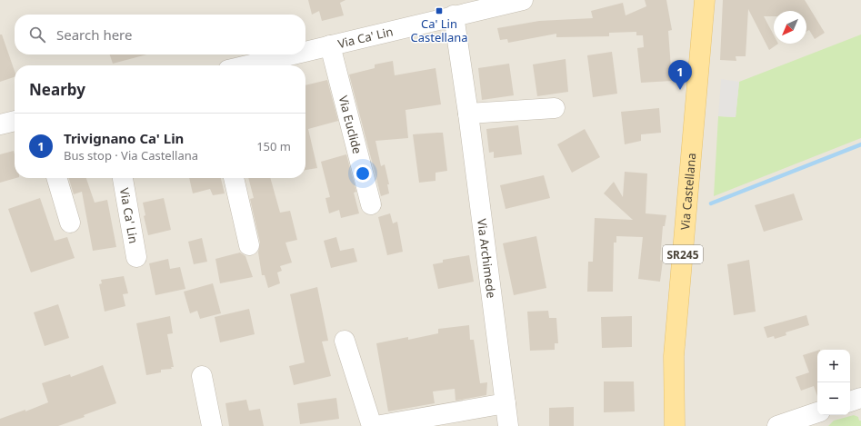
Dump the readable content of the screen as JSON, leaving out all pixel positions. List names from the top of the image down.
{
  "streets": {
    "main road": ["Via Castellana", "SR245"],
    "street": ["Via Ca' Lin", "Via Euclide", "Via Archimede"]
  },
  "crossings": [
    ["Via Ca' Lin", "Via Euclide"],
    ["Via Ca' Lin", "Via Archimede"]
  ],
  "places": {
    "transit": ["Ca' Lin Castellana"]
  },
  "north": "bottom left",
  "page": {
    "search": "Search here",
    "pins": "1",
    "heading": "Nearby",
    "list": [
      {
        "mark": "1",
        "name": "Trivignano Ca' Lin",
        "note": "Bus stop · Via Castellana",
        "value": "150 m"
      }
    ],
    "map_buttons": ["+", "−"]
  }
}
